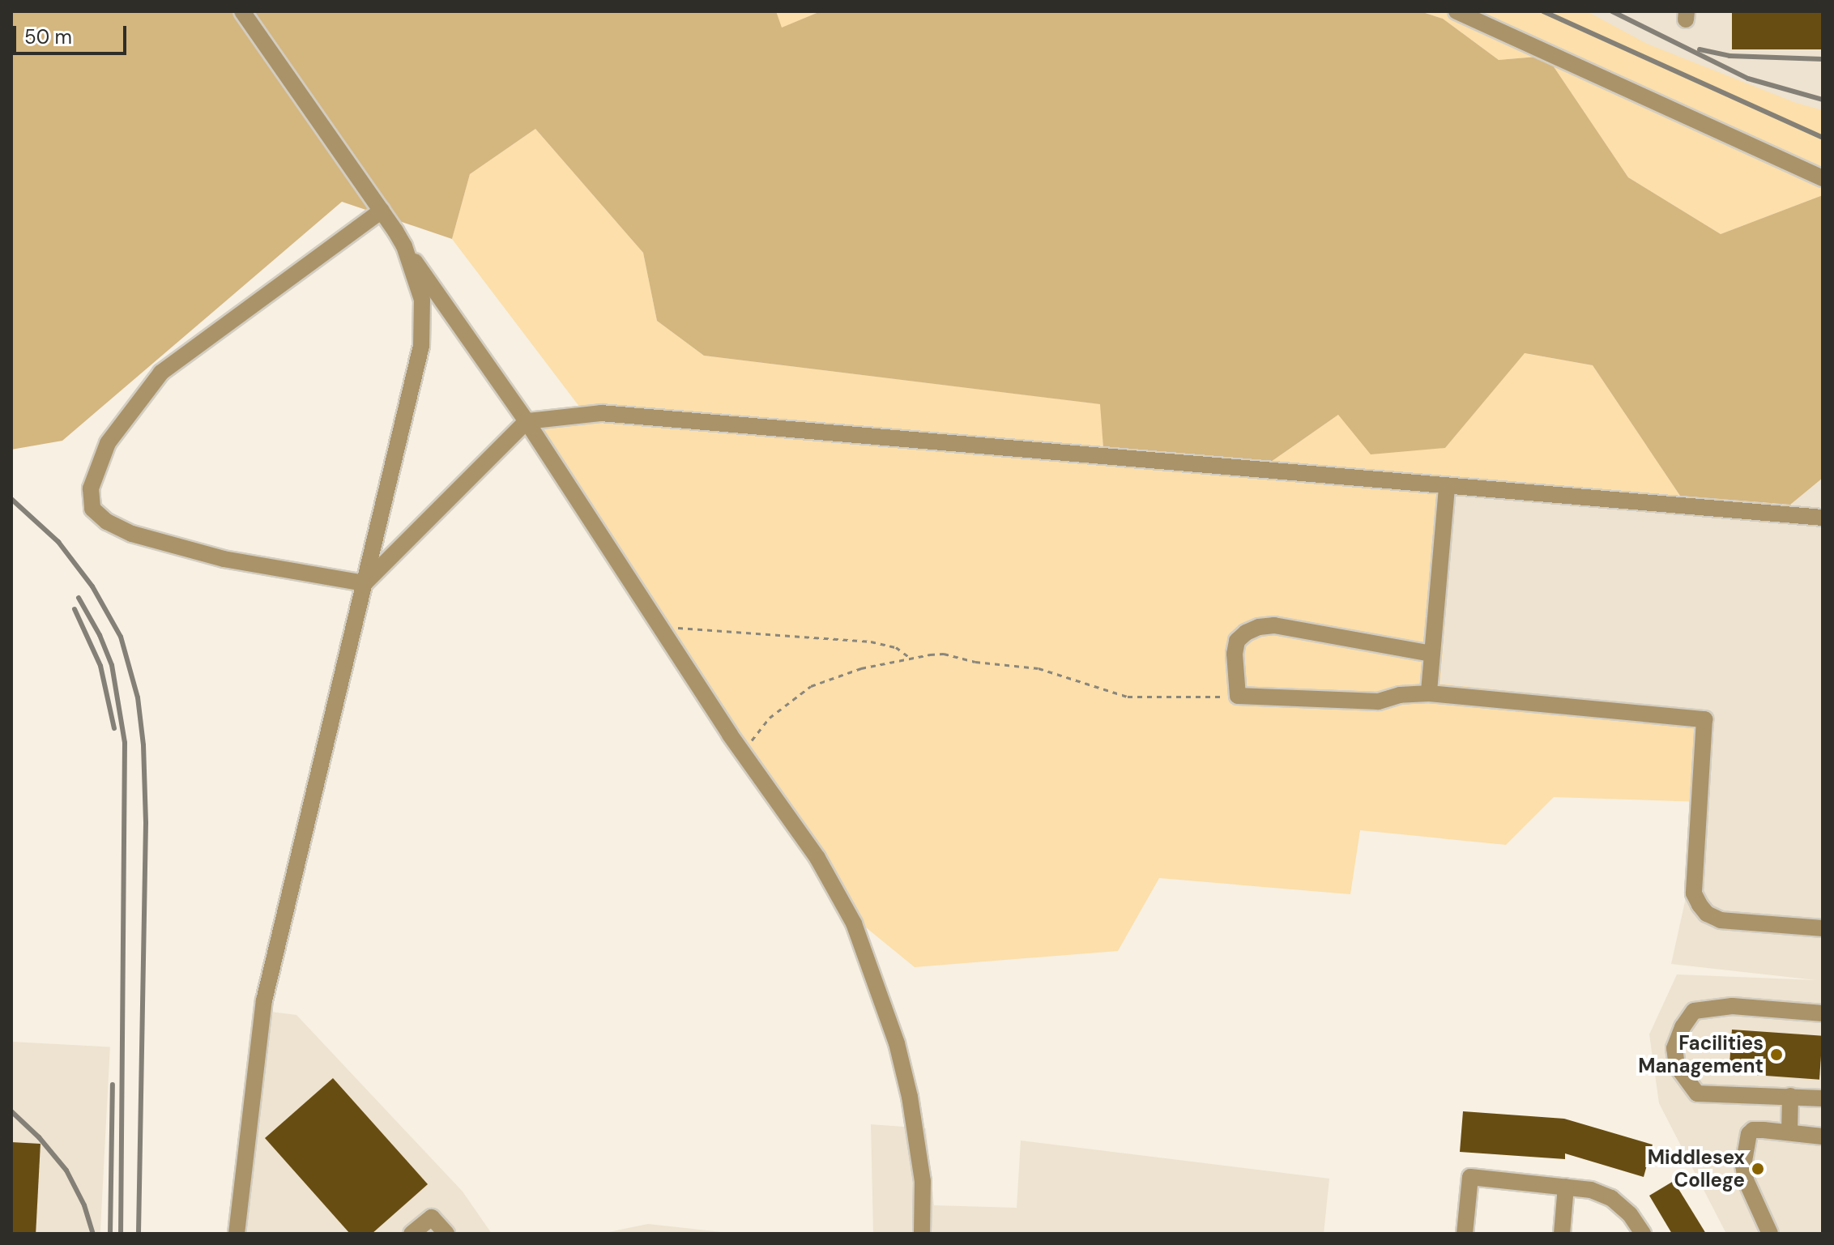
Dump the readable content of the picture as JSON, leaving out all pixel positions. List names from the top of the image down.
{
  "places": ["Facilities Management", "Middlesex College"],
  "scale_bar": "50 m"
}
